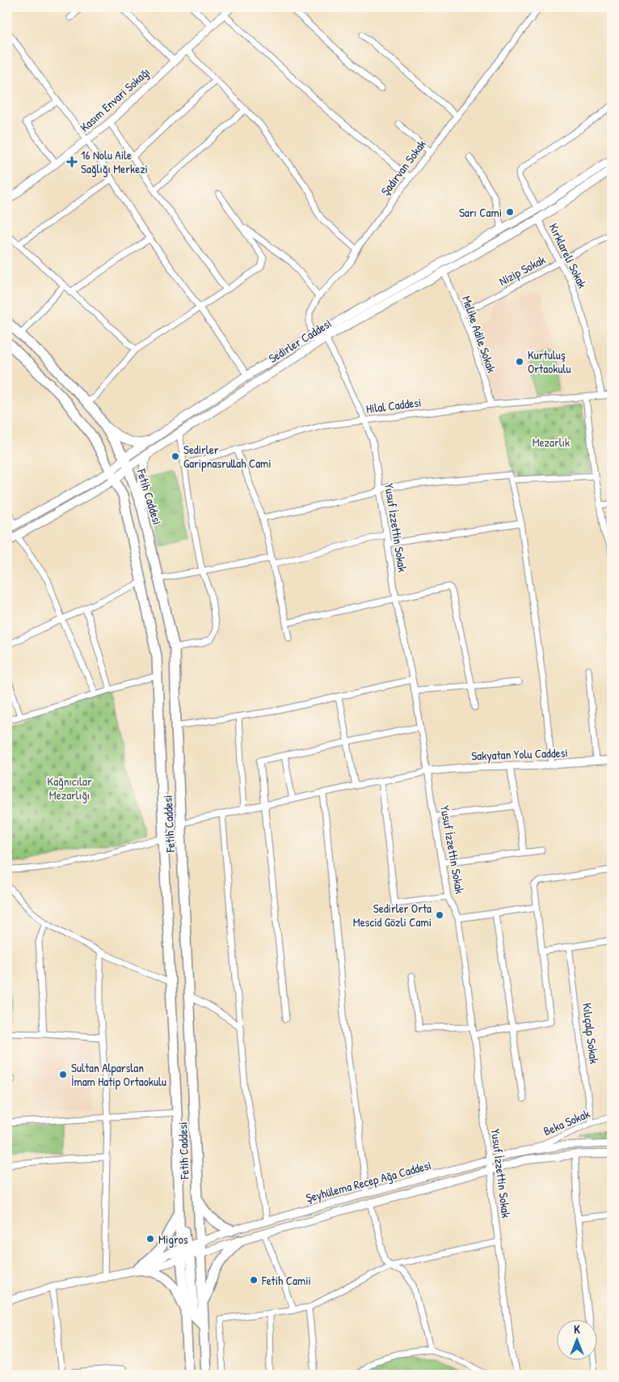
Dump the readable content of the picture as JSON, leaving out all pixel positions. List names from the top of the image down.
{
  "streets": {
    "main road": ["Sedirler Caddesi", "Fetih Caddesi"],
    "street": [
      "Kasım Envari Sokağı",
      "Şadırvan Sokak",
      "Kırklareli Sokak",
      "Nizip Sokak",
      "Melike Adile Sokak",
      "Hilal Caddesi",
      "Yusuf İzzettin Sokak",
      "Sakyatan Yolu Caddesi",
      "Kılıçalp Sokak",
      "Beka Sokak",
      "Şeyhülema Recep Ağa Caddesi"
    ]
  },
  "crossings": [
    ["Şadırvan Sokak", "Sedirler Caddesi"],
    ["Kırklareli Sokak", "Nizip Sokak"],
    ["Kırklareli Sokak", "Sedirler Caddesi"],
    ["Kırklareli Sokak", "Hilal Caddesi"],
    ["Nizip Sokak", "Melike Adile Sokak"],
    ["Melike Adile Sokak", "Sedirler Caddesi"],
    ["Melike Adile Sokak", "Hilal Caddesi"],
    ["Sedirler Caddesi", "Fetih Caddesi"],
    ["Sedirler Caddesi", "Yusuf İzzettin Sokak"],
    ["Hilal Caddesi", "Yusuf İzzettin Sokak"],
    ["Fetih Caddesi", "Şeyhülema Recep Ağa Caddesi"],
    ["Yusuf İzzettin Sokak", "Sakyatan Yolu Caddesi"],
    ["Yusuf İzzettin Sokak", "Şeyhülema Recep Ağa Caddesi"],
    ["Kılıçalp Sokak", "Beka Sokak"],
    ["Beka Sokak", "Şeyhülema Recep Ağa Caddesi"]
  ],
  "parks": ["Mezarlık", "Kağnıcılar Mezarlığı"],
  "places": {
    "health": ["16 Nolu Aile Sağlığı Merkezi"],
    "other": [
      "Sarı Cami",
      "Kurtuluş Ortaokulu",
      "Sedirler Garipnasrullah Cami",
      "Sedirler Orta Mescid Gözli Cami",
      "Sultan Alparslan İmam Hatip Ortaokulu",
      "Migros",
      "Fetih Camii"
    ]
  },
  "north": "top"
}
